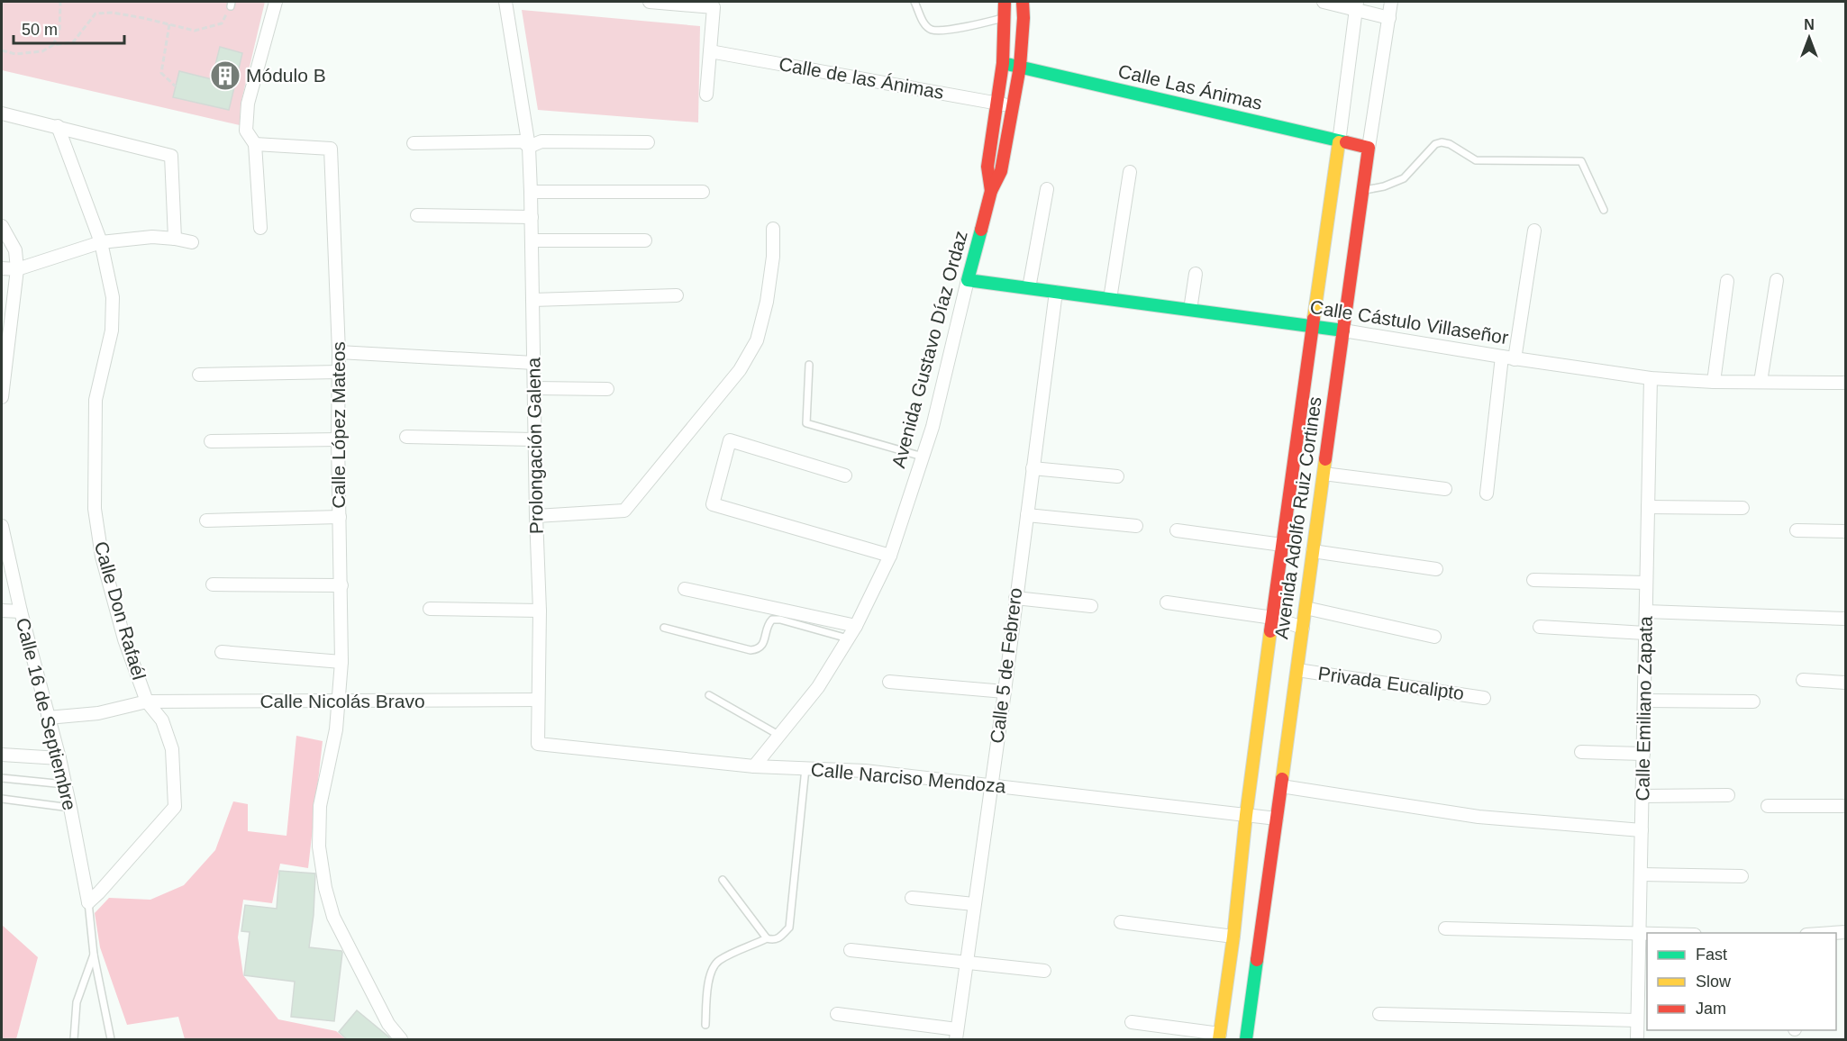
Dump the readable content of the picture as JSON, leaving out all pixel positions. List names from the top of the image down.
{
  "streets": {
    "street": [
      "Calle de las Ánimas",
      "Calle Las Ánimas",
      "Calle Cástulo Villaseñor",
      "Avenida Gustavo Díaz Ordaz",
      "Calle López Mateos",
      "Prolongación Galena",
      "Avenida Adolfo Ruiz Cortines",
      "Calle Don Rafaél",
      "Calle 5 de Febrero",
      "Privada Eucalipto",
      "Calle Nicolás Bravo",
      "Calle Emiliano Zapata",
      "Calle 16 de Septiembre",
      "Calle Narciso Mendoza"
    ]
  },
  "crossings": [
    ["Calle de las Ánimas", "Avenida Gustavo Díaz Ordaz"],
    ["Calle Las Ánimas", "Avenida Gustavo Díaz Ordaz"],
    ["Calle Las Ánimas", "Avenida Adolfo Ruiz Cortines"],
    ["Calle Cástulo Villaseñor", "Avenida Gustavo Díaz Ordaz"],
    ["Calle Cástulo Villaseñor", "Avenida Adolfo Ruiz Cortines"],
    ["Calle Cástulo Villaseñor", "Calle 5 de Febrero"],
    ["Calle Cástulo Villaseñor", "Calle Emiliano Zapata"],
    ["Avenida Gustavo Díaz Ordaz", "Calle Narciso Mendoza"],
    ["Calle López Mateos", "Calle Nicolás Bravo"],
    ["Prolongación Galena", "Calle Nicolás Bravo"],
    ["Prolongación Galena", "Calle Narciso Mendoza"],
    ["Avenida Adolfo Ruiz Cortines", "Privada Eucalipto"],
    ["Avenida Adolfo Ruiz Cortines", "Calle Narciso Mendoza"],
    ["Calle Don Rafaél", "Calle Nicolás Bravo"],
    ["Calle Don Rafaél", "Calle 16 de Septiembre"],
    ["Calle 5 de Febrero", "Calle Narciso Mendoza"],
    ["Calle Nicolás Bravo", "Calle 16 de Septiembre"]
  ],
  "places": {
    "building": ["Módulo B"]
  },
  "legend": ["Fast", "Slow", "Jam"],
  "scale_bar": "50 m",
  "north": "top"
}
